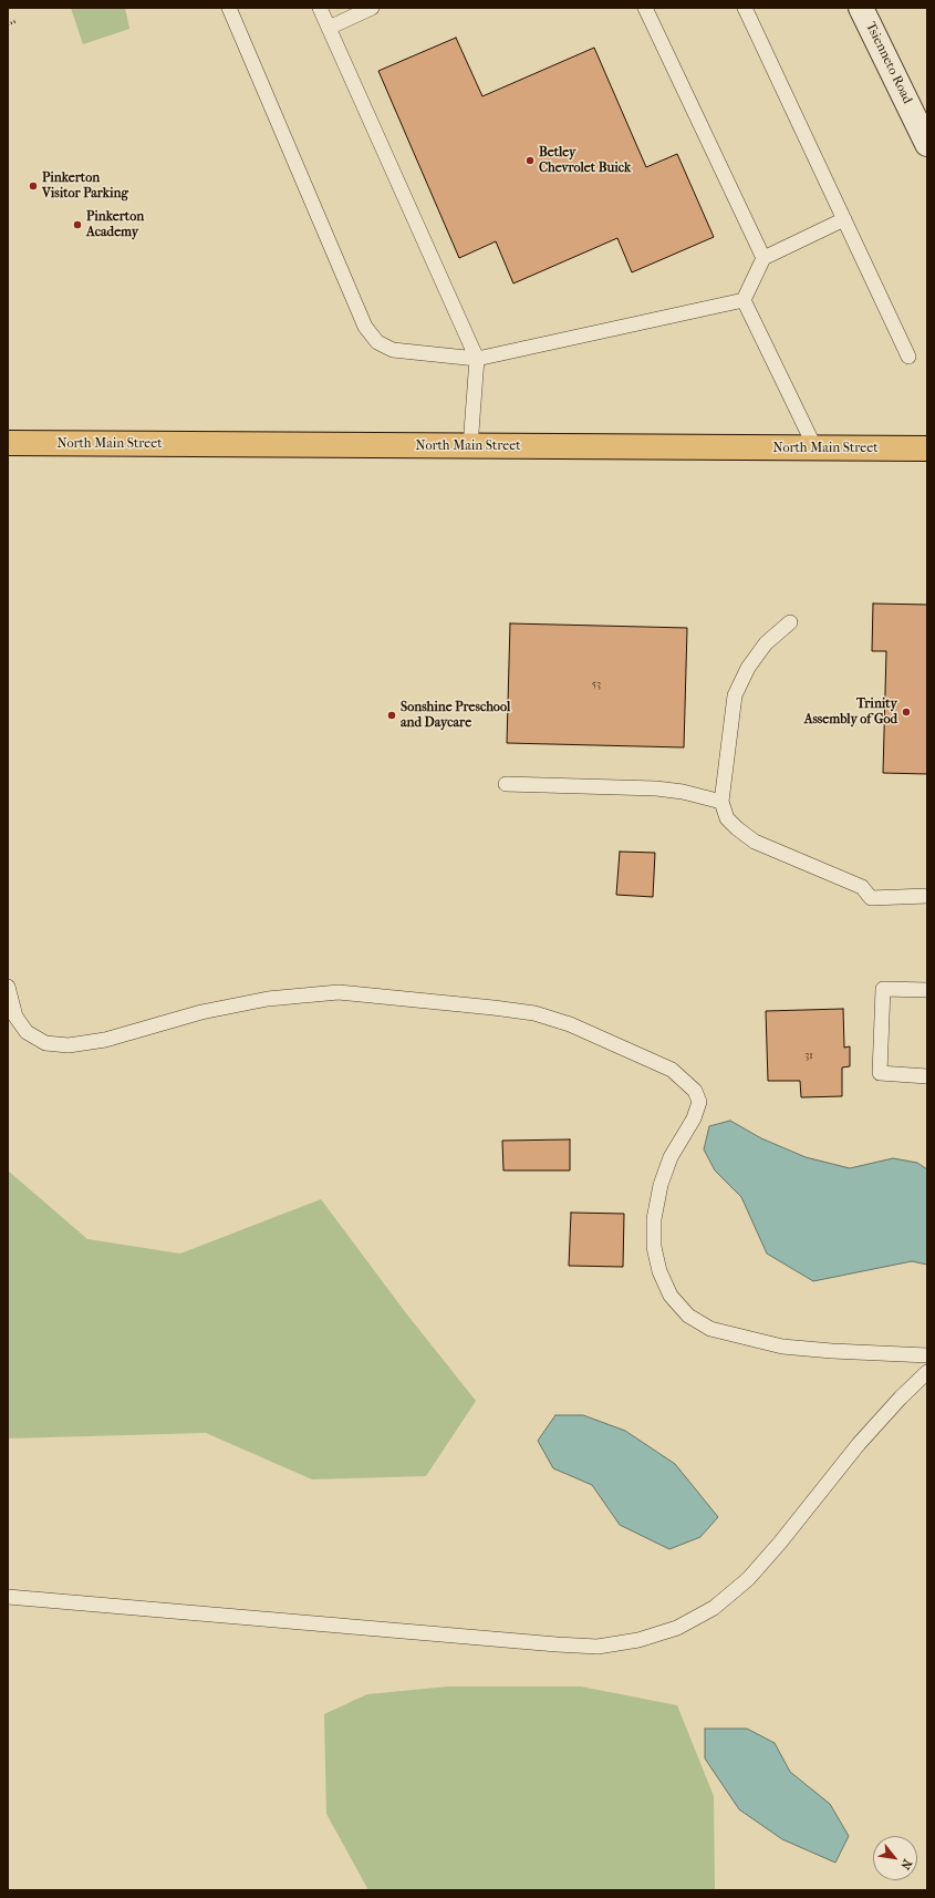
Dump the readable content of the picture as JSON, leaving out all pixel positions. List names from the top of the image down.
{
  "streets": {
    "main road": ["North Main Street"],
    "street": ["Tsienneto Road"]
  },
  "places": [
    "Betley Chevrolet Buick",
    "Pinkerton Visitor Parking",
    "Pinkerton Academy",
    "Trinity Assembly of God",
    "Sonshine Preschool and Daycare"
  ],
  "house_numbers": ["53", "31"],
  "north": "bottom right"
}
